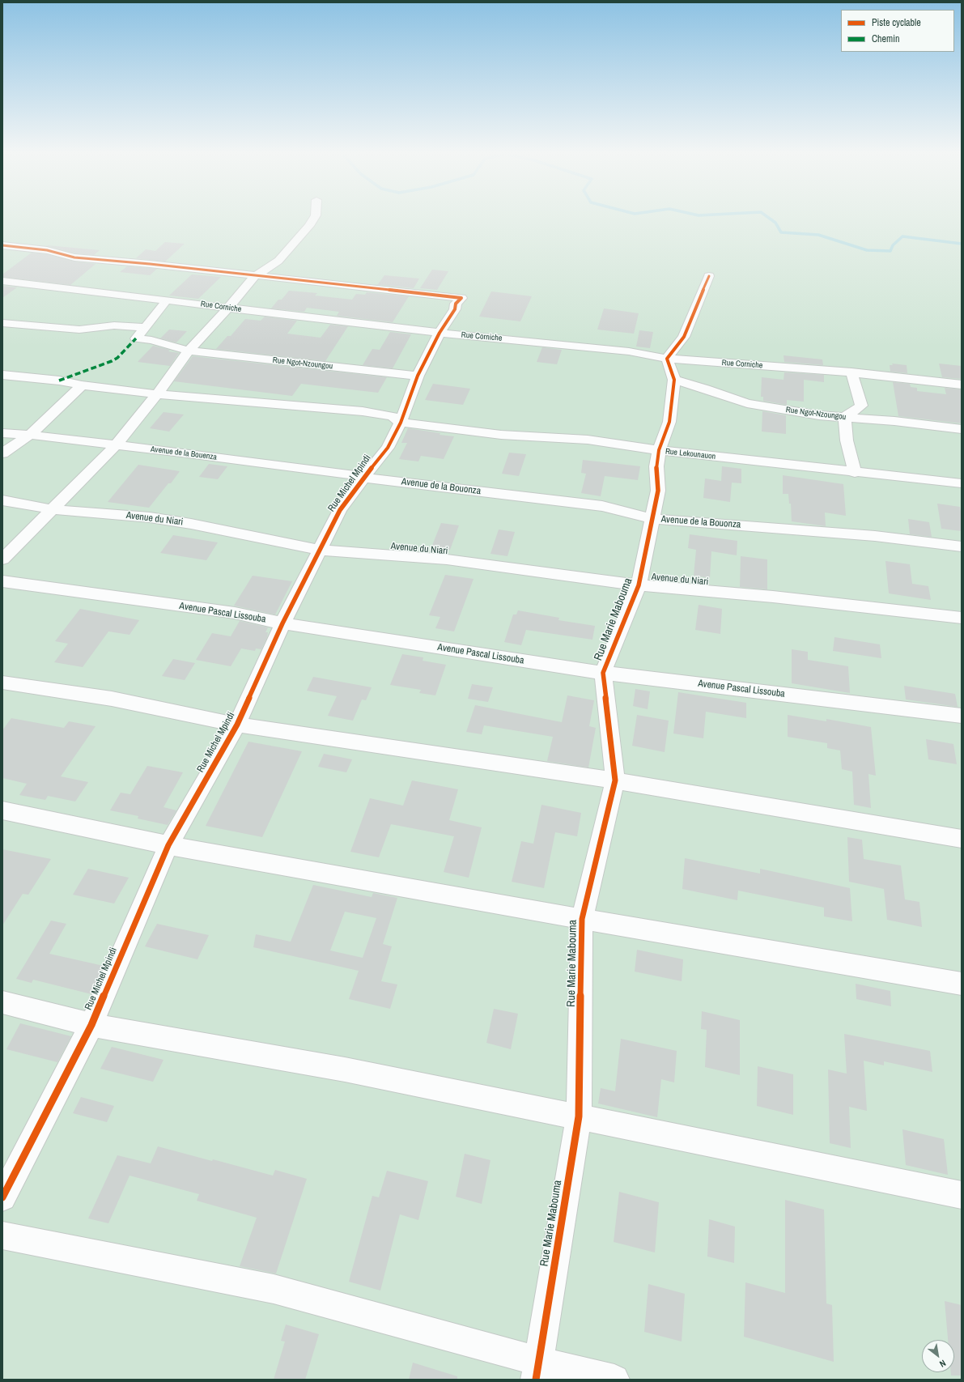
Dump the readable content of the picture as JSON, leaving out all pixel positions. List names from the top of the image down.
{
  "streets": {
    "street": [
      "Rue Corniche",
      "Rue Ngot-Nzoungou",
      "Avenue de la Bouenza",
      "Rue Lekounauon",
      "Rue Michel Mpindi",
      "Avenue de la Bouonza",
      "Avenue du Niari",
      "Avenue Pascal Lissouba",
      "Rue Marie Mabouma"
    ]
  },
  "crossings": [
    ["Rue Corniche", "Rue Michel Mpindi"],
    ["Rue Ngot-Nzoungou", "Rue Michel Mpindi"],
    ["Rue Ngot-Nzoungou", "Rue Marie Mabouma"],
    ["Avenue de la Bouenza", "Rue Michel Mpindi"],
    ["Avenue de la Bouenza", "Avenue de la Bouonza"],
    ["Rue Lekounauon", "Rue Michel Mpindi"],
    ["Rue Lekounauon", "Rue Marie Mabouma"],
    ["Rue Michel Mpindi", "Avenue de la Bouonza"],
    ["Rue Michel Mpindi", "Avenue du Niari"],
    ["Rue Michel Mpindi", "Avenue Pascal Lissouba"],
    ["Avenue de la Bouonza", "Rue Marie Mabouma"],
    ["Avenue du Niari", "Rue Marie Mabouma"],
    ["Avenue Pascal Lissouba", "Rue Marie Mabouma"]
  ],
  "legend": ["Piste cyclable", "Chemin"],
  "north": "bottom right"
}
